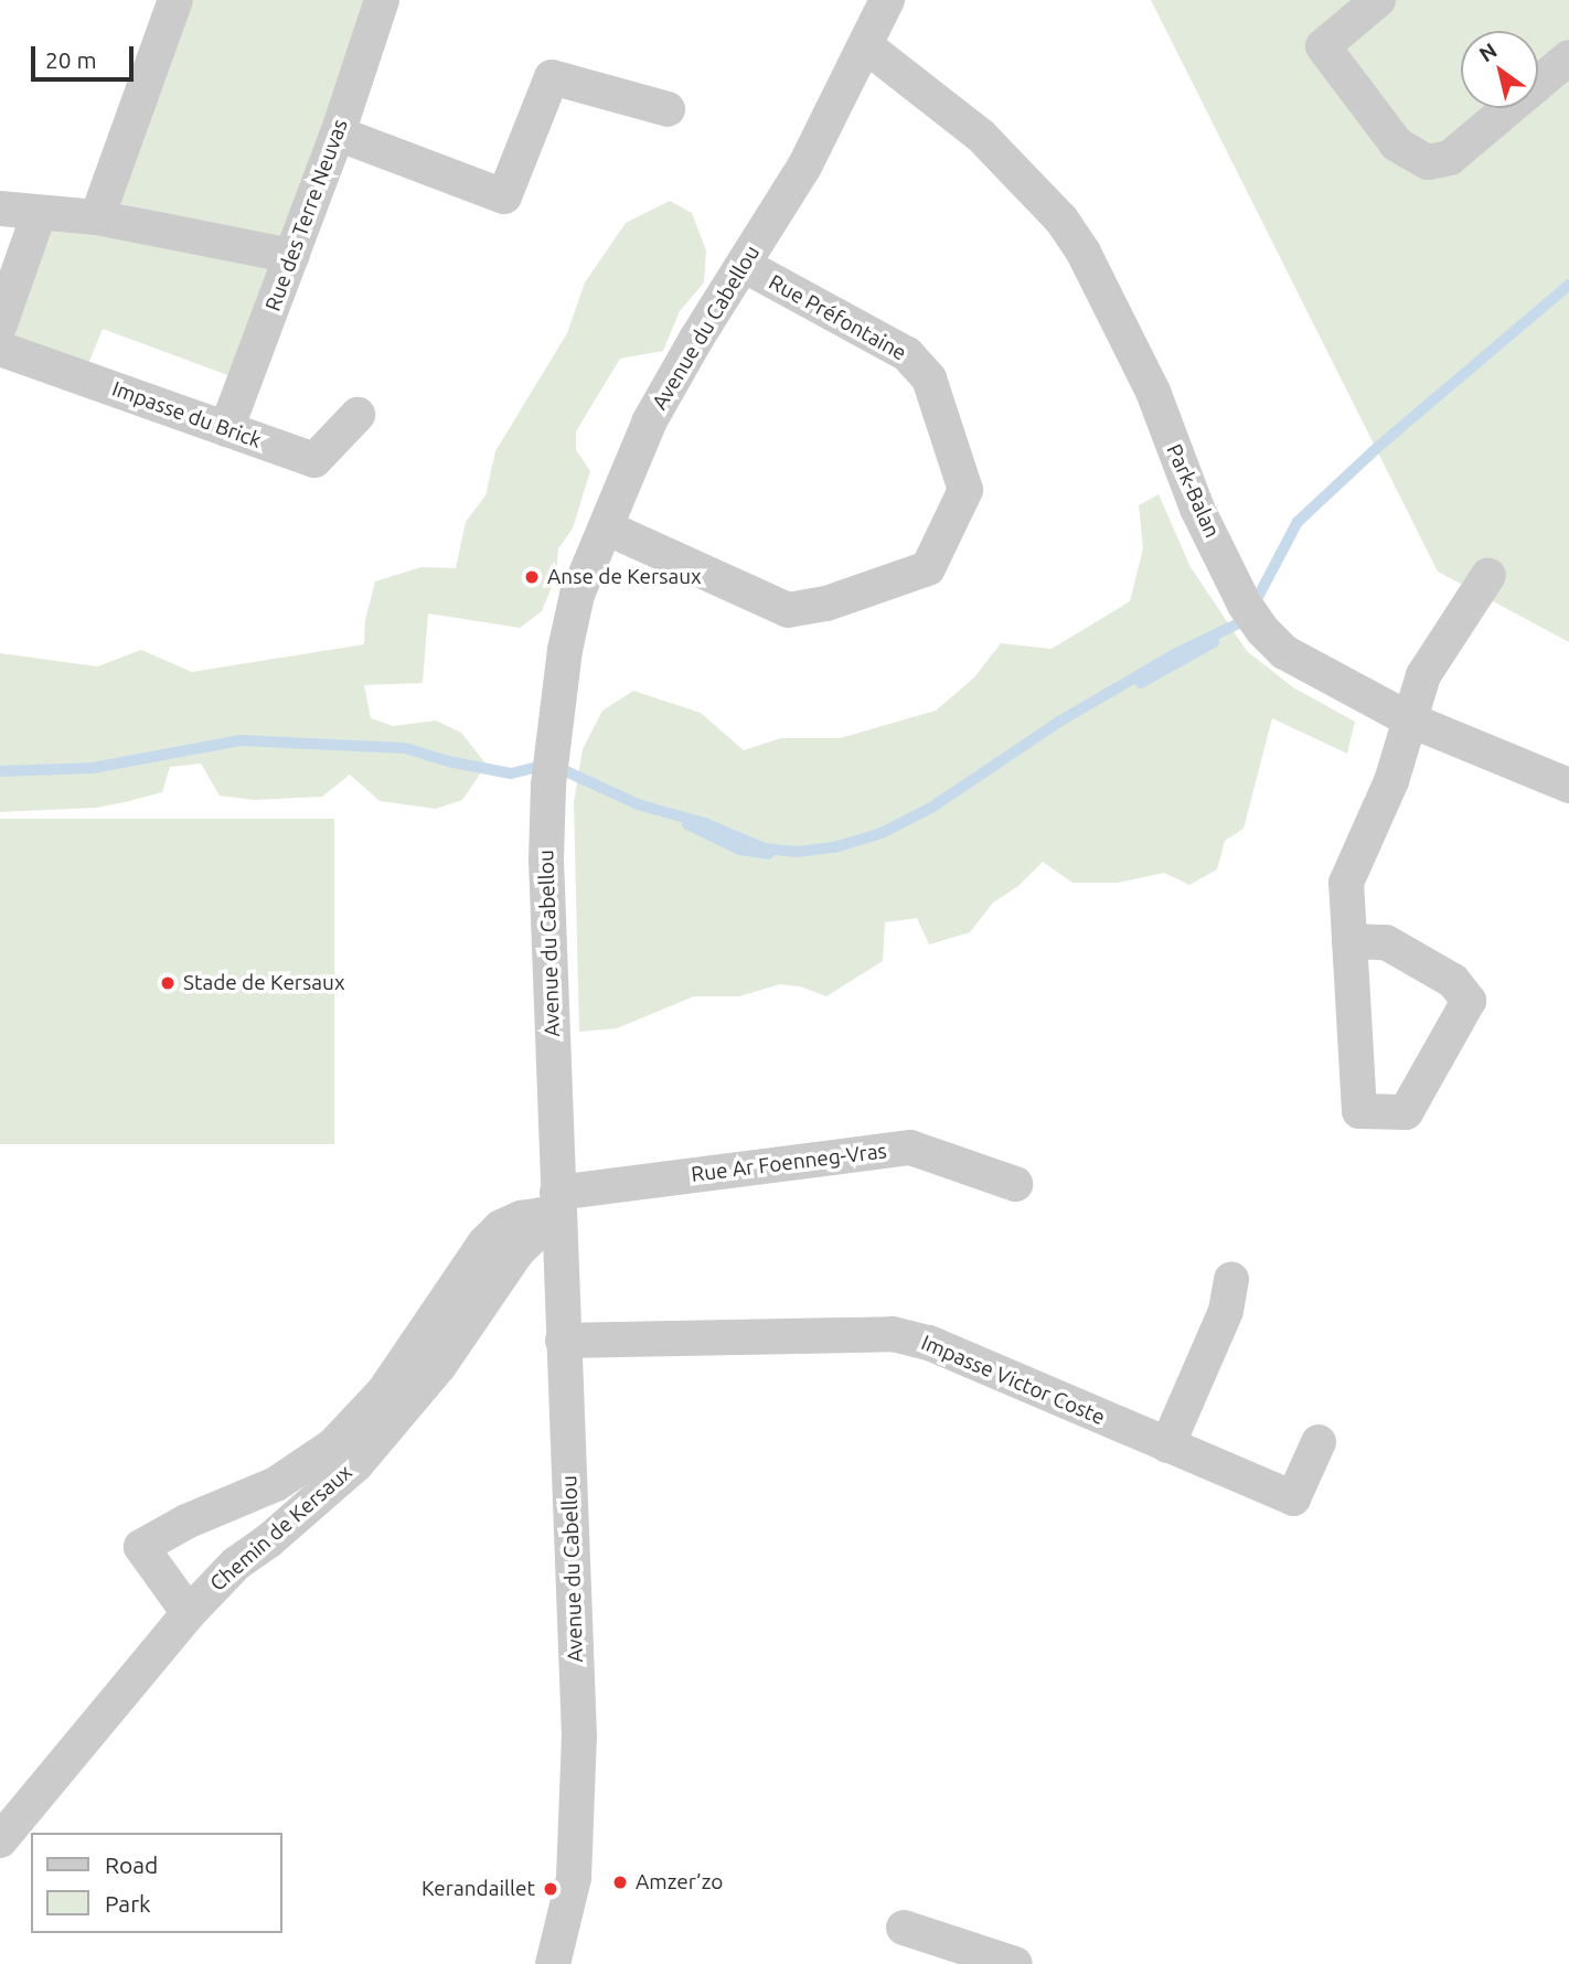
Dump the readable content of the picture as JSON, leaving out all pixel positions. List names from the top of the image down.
{
  "streets": {
    "street": [
      "Rue des Terre Neuvas",
      "Rue Préfontaine",
      "Avenue du Cabellou",
      "Impasse du Brick",
      "Park-Balan",
      "Rue Ar Foenneg-Vras",
      "Impasse Victor Coste",
      "Chemin de Kersaux"
    ]
  },
  "crossings": [
    ["Rue des Terre Neuvas", "Impasse du Brick"],
    ["Rue Préfontaine", "Avenue du Cabellou"],
    ["Avenue du Cabellou", "Park-Balan"],
    ["Avenue du Cabellou", "Rue Ar Foenneg-Vras"],
    ["Avenue du Cabellou", "Impasse Victor Coste"],
    ["Avenue du Cabellou", "Chemin de Kersaux"],
    ["Rue Ar Foenneg-Vras", "Chemin de Kersaux"]
  ],
  "places": [
    "Anse de Kersaux",
    "Stade de Kersaux",
    "Amzer’zo",
    "Kerandaillet"
  ],
  "legend": ["Road", "Park"],
  "scale_bar": "20 m",
  "north": "top left"
}
